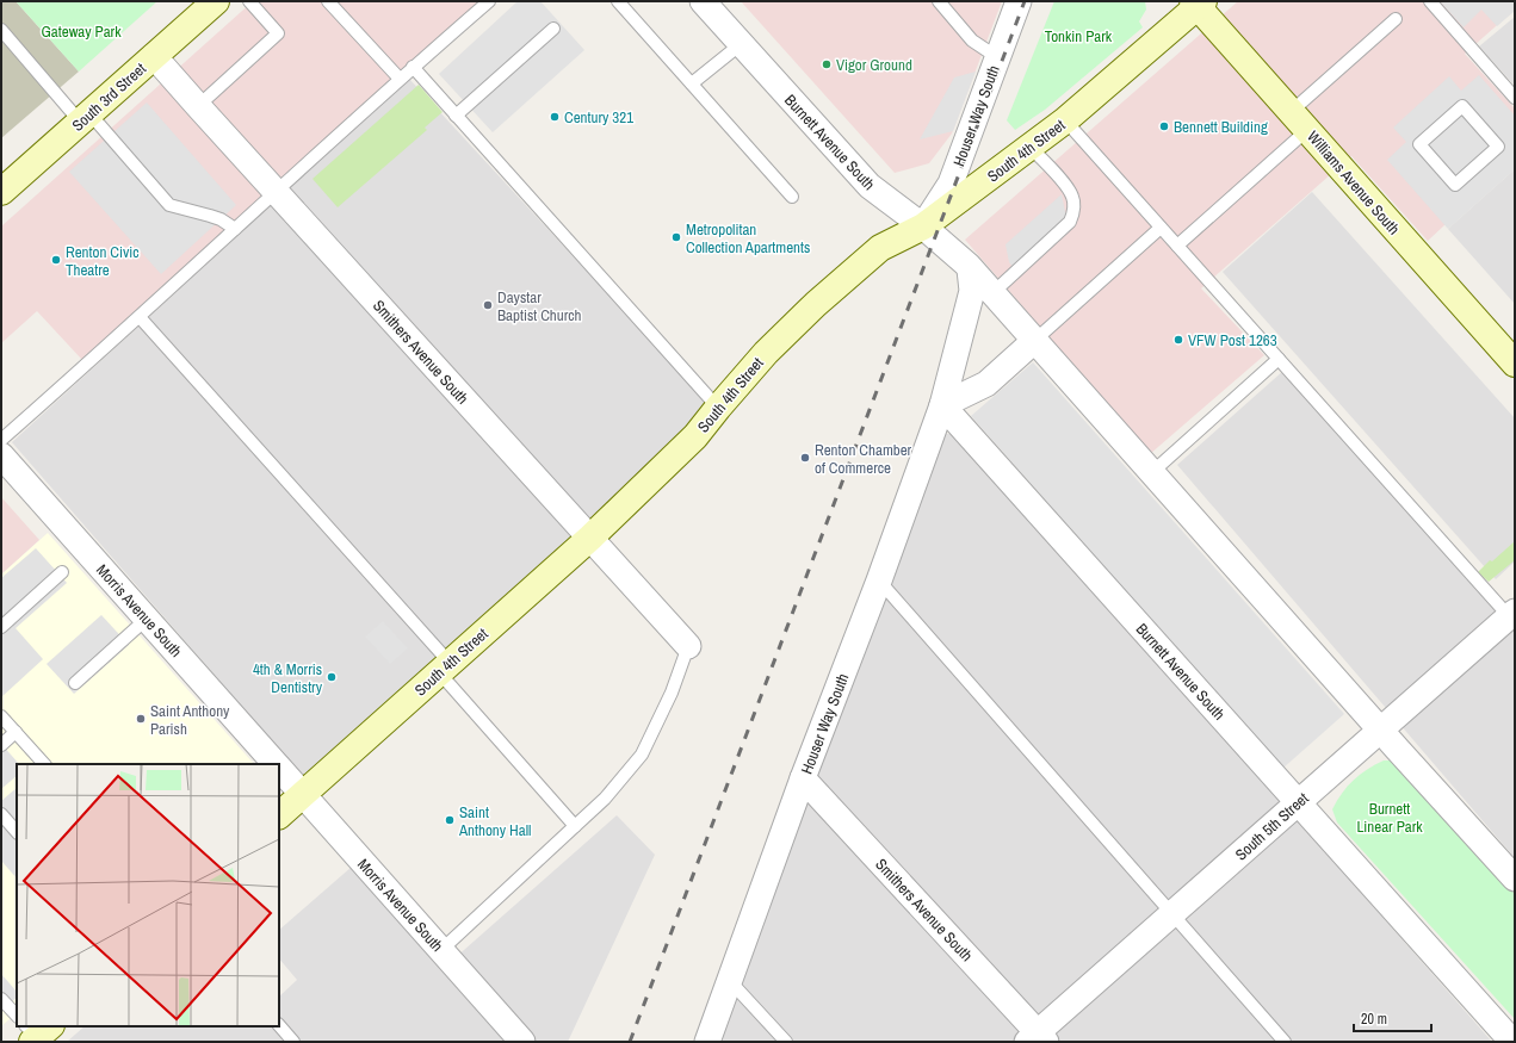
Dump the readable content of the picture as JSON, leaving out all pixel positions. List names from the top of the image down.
{
  "streets": {
    "street": [
      "South 3rd Street",
      "Houser Way South",
      "Burnett Avenue South",
      "South 4th Street",
      "Williams Avenue South",
      "Smithers Avenue South",
      "Morris Avenue South",
      "South 5th Street"
    ]
  },
  "crossings": [
    ["South 3rd Street", "Smithers Avenue South"],
    ["Houser Way South", "Burnett Avenue South"],
    ["Houser Way South", "South 4th Street"],
    ["Houser Way South", "Smithers Avenue South"],
    ["Burnett Avenue South", "South 4th Street"],
    ["Burnett Avenue South", "South 5th Street"],
    ["South 4th Street", "Williams Avenue South"],
    ["South 4th Street", "Smithers Avenue South"],
    ["South 4th Street", "Morris Avenue South"],
    ["Smithers Avenue South", "South 5th Street"]
  ],
  "parks": ["Gateway Park", "Tonkin Park", "Burnett Linear Park"],
  "places": [
    "Vigor Ground",
    "Century 321",
    "Bennett Building",
    "Metropolitan Collection Apartments",
    "Renton Civic Theatre",
    "Daystar Baptist Church",
    "VFW Post 1263",
    "Renton Chamber of Commerce",
    "4th & Morris Dentistry",
    "Saint Anthony Parish",
    "Saint Anthony Hall"
  ],
  "scale_bar": "20 m"
}
